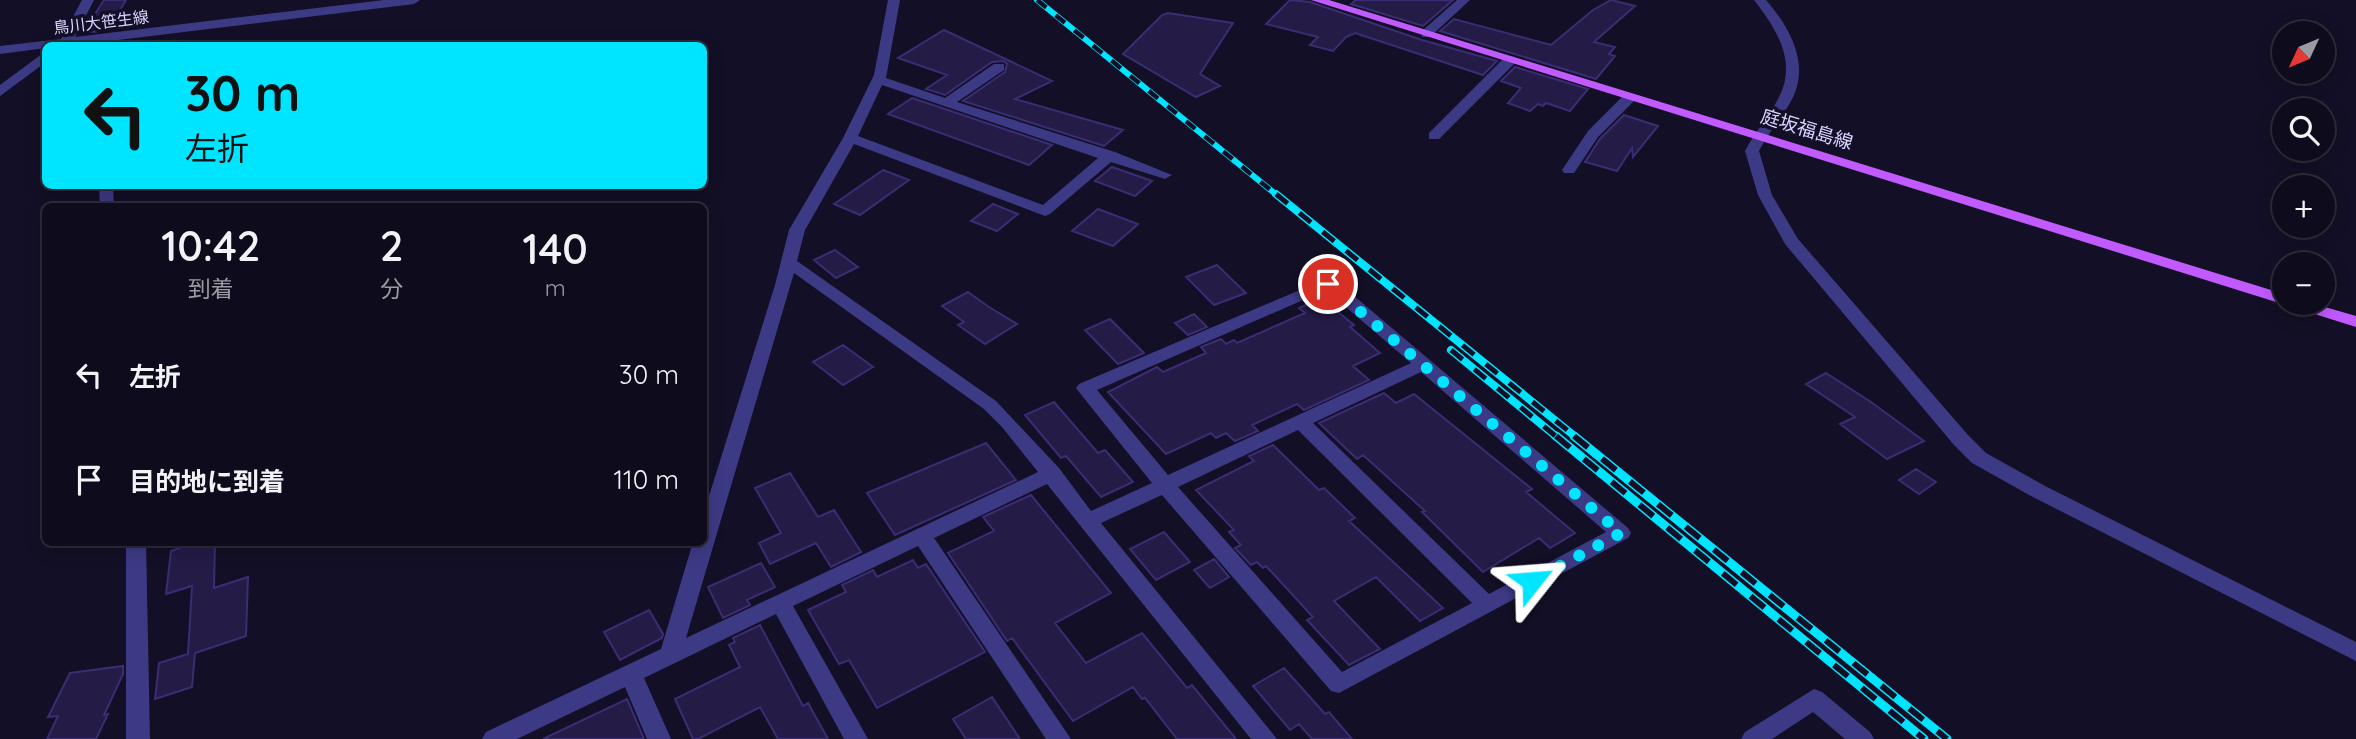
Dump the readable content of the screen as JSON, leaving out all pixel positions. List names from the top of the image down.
{
  "streets": {
    "main road": ["庭坂福島線"],
    "street": ["鳥川大笹生線"]
  },
  "north": "bottom left",
  "page": {
    "map_buttons": ["+", "−"],
    "turn": ["30 m", "左折"],
    "eta": [
      "10:42",
      "到着",
      "2",
      "分",
      "140",
      "m"
    ],
    "list": [
      {
        "name": "左折",
        "value": "30 m"
      },
      {
        "name": "目的地に到着",
        "value": "110 m"
      }
    ]
  }
}
